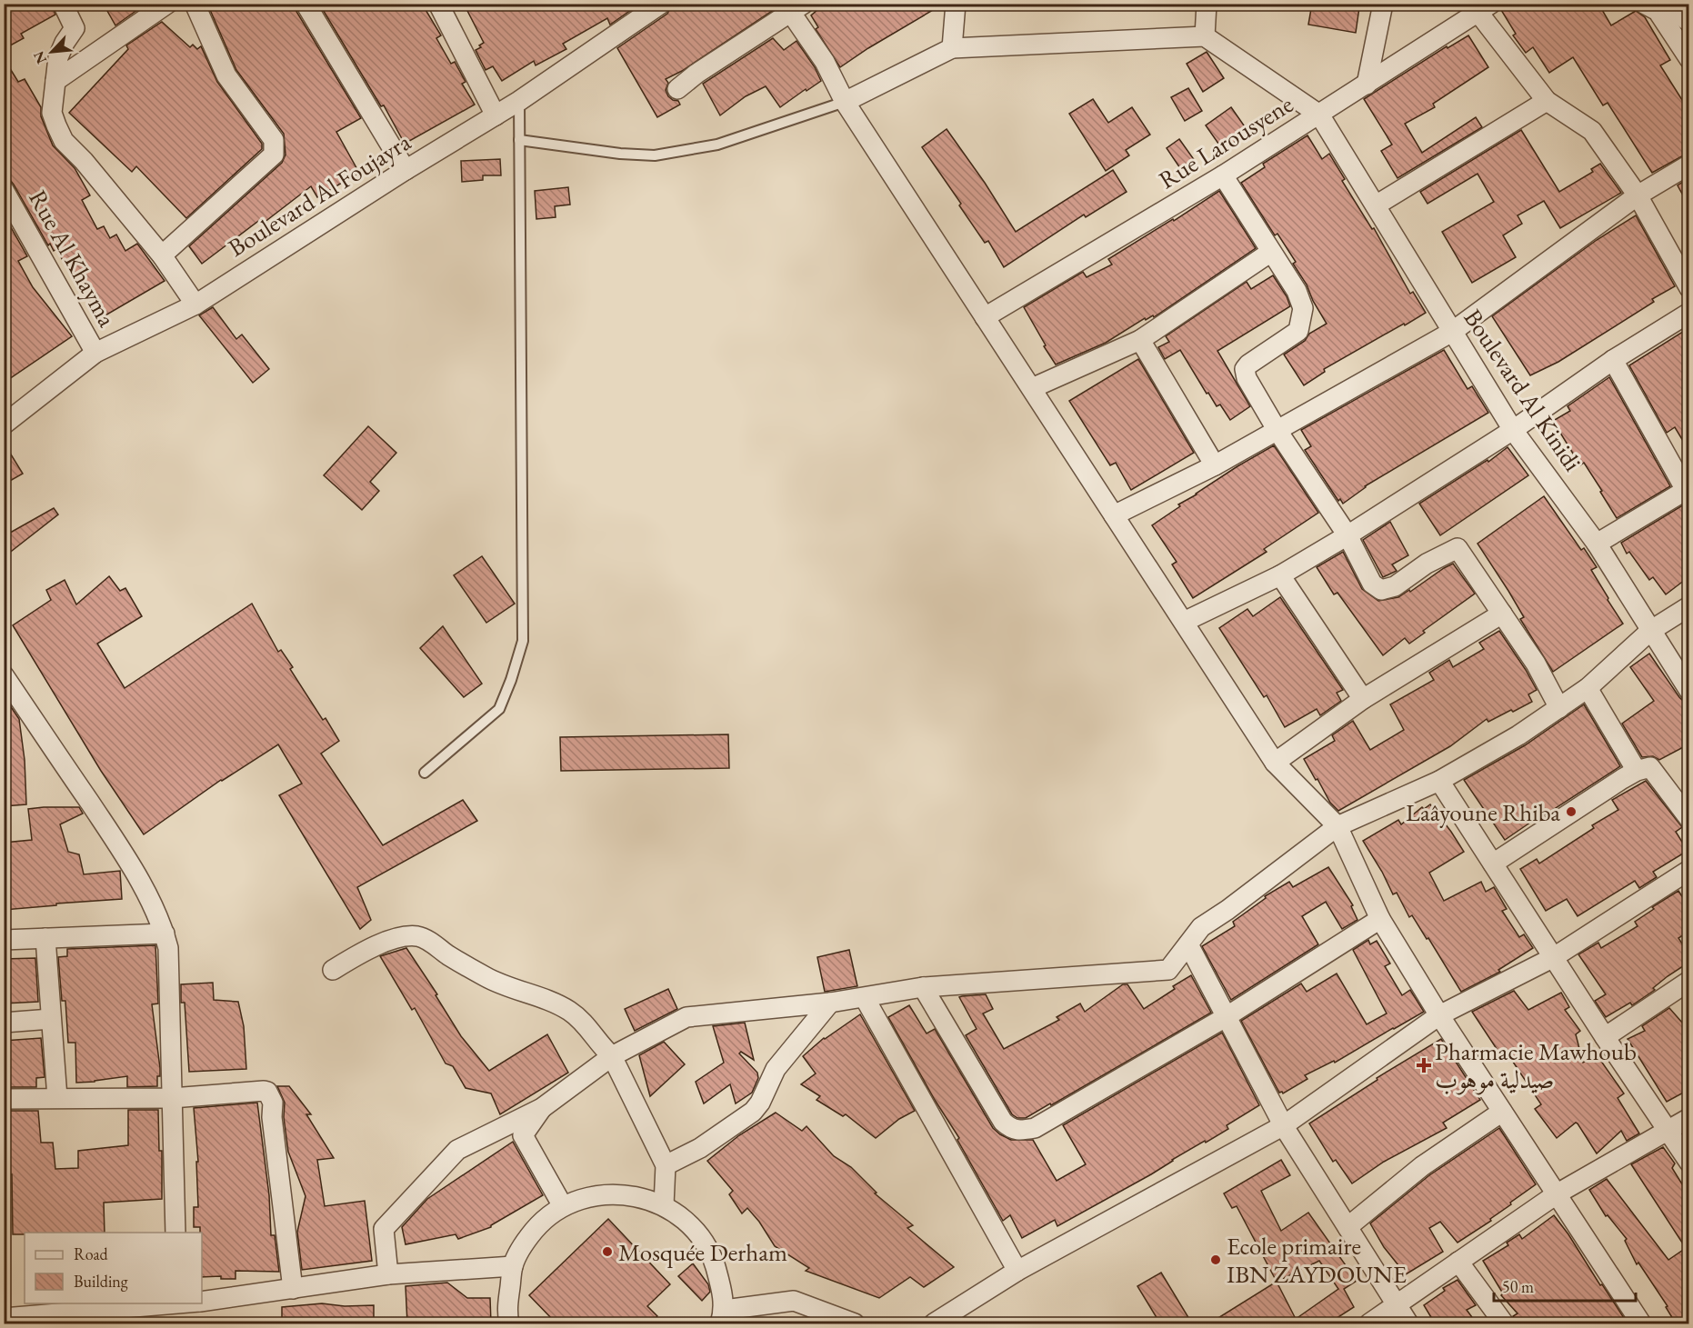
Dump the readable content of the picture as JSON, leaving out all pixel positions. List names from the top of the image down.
{
  "streets": {
    "street": [
      "Rue Larousyene",
      "Boulevard Al Foujayra",
      "Rue Al Khayma",
      "Boulevard Al Kinidi"
    ]
  },
  "crossings": [
    ["Rue Larousyene", "Boulevard Al Kinidi"],
    ["Boulevard Al Foujayra", "Rue Al Khayma"]
  ],
  "places": {
    "other": ["Laâyoune Rhiba", "Mosquée Derham", "Ecole primaire IBN ZAYDOUNE"],
    "health": ["Pharmacie Mawhoub صيدلية موهوب"]
  },
  "legend": ["Road", "Building"],
  "scale_bar": "50 m",
  "north": "bottom left"
}
